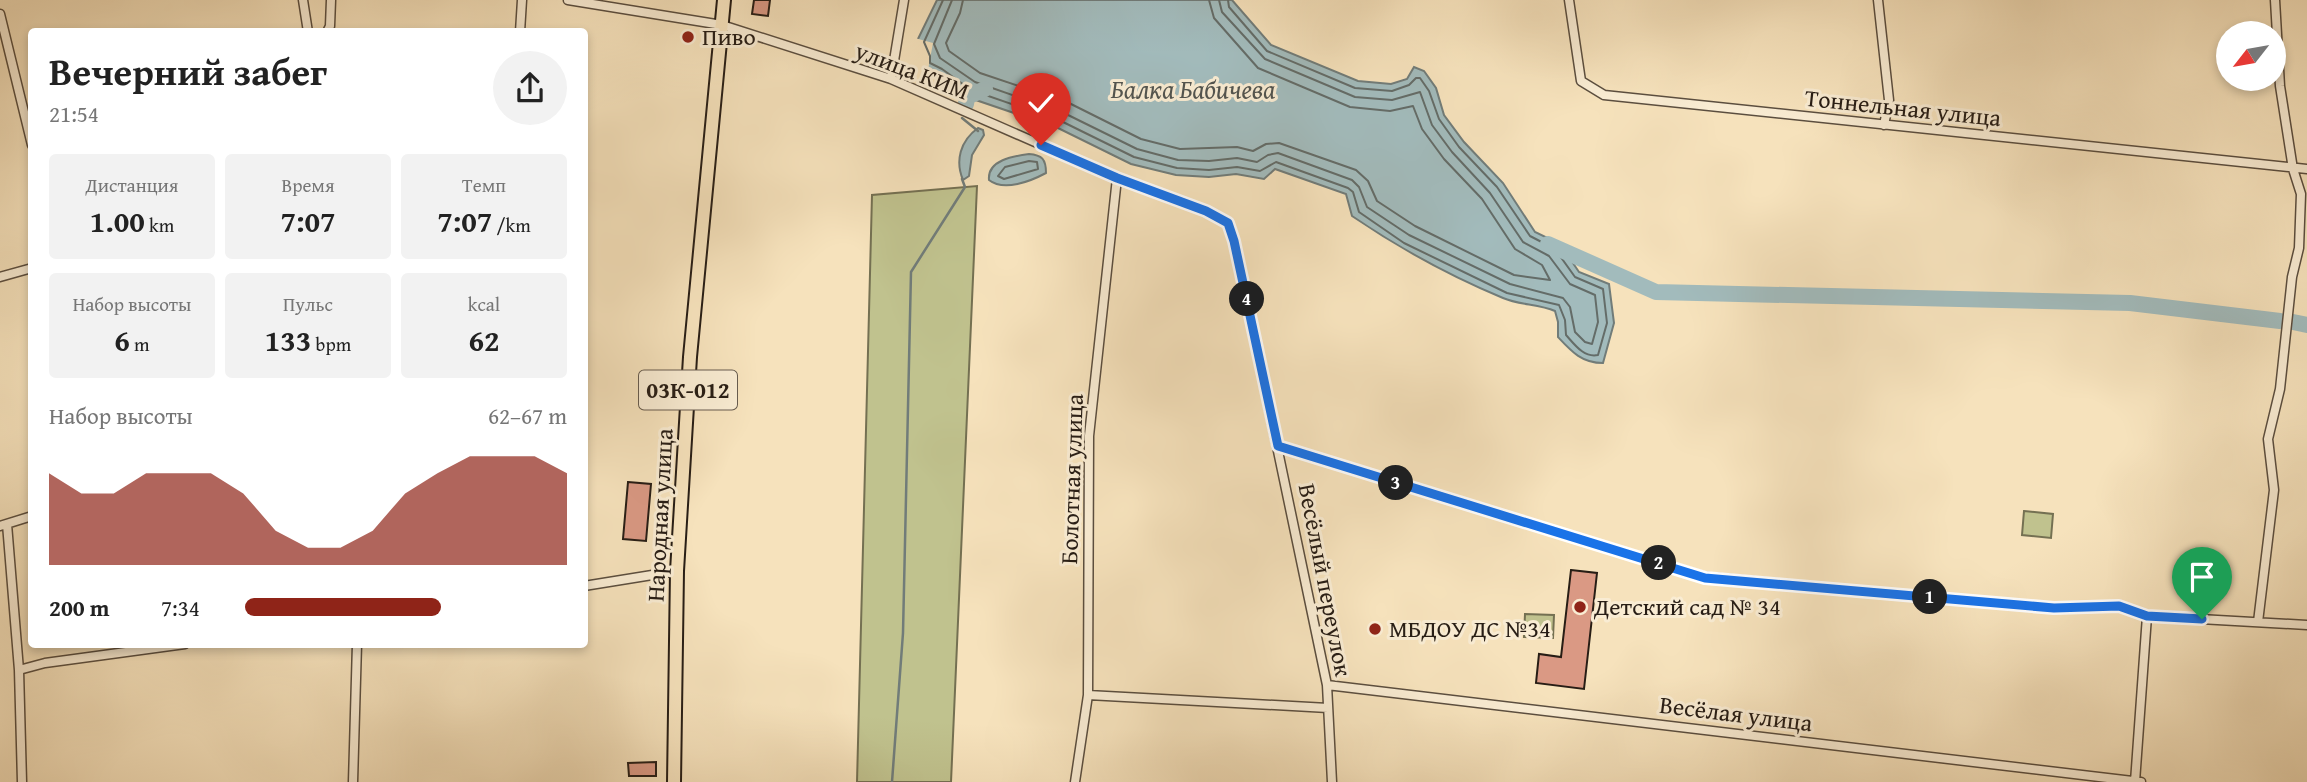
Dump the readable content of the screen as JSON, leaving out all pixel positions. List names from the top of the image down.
{
  "streets": {
    "main road": ["03К-012", "Народная улица"],
    "street": [
      "улица КИМ",
      "Тоннельная улица",
      "Болотная улица",
      "Весёлый переулок",
      "Весёлая улица"
    ]
  },
  "crossings": [
    ["улица КИМ", "Болотная улица"],
    ["улица КИМ", "Народная улица"],
    ["улица КИМ", "Весёлый переулок"],
    ["Весёлый переулок", "Весёлая улица"]
  ],
  "water": ["Балка Бабичева"],
  "places": ["Пиво", "Детский сад № 34", "МБДОУ ДС №34"],
  "north": "bottom left",
  "page": {
    "heading": ["Вечерний забег", "21:54"],
    "stats": [
      ["Дистанция", "1.00 km"],
      ["Время", "7:07"],
      ["Темп", "7:07 /km"],
      ["Набор высоты", "6 m"],
      ["Пульс", "133 bpm"],
      ["kcal", "62"]
    ],
    "pins": [
      "4",
      "3",
      "2",
      "1"
    ],
    "chart": ["Набор высоты", "62–67 m"],
    "list": [
      {
        "name": "200 m",
        "note": "7:34"
      }
    ]
  }
}
